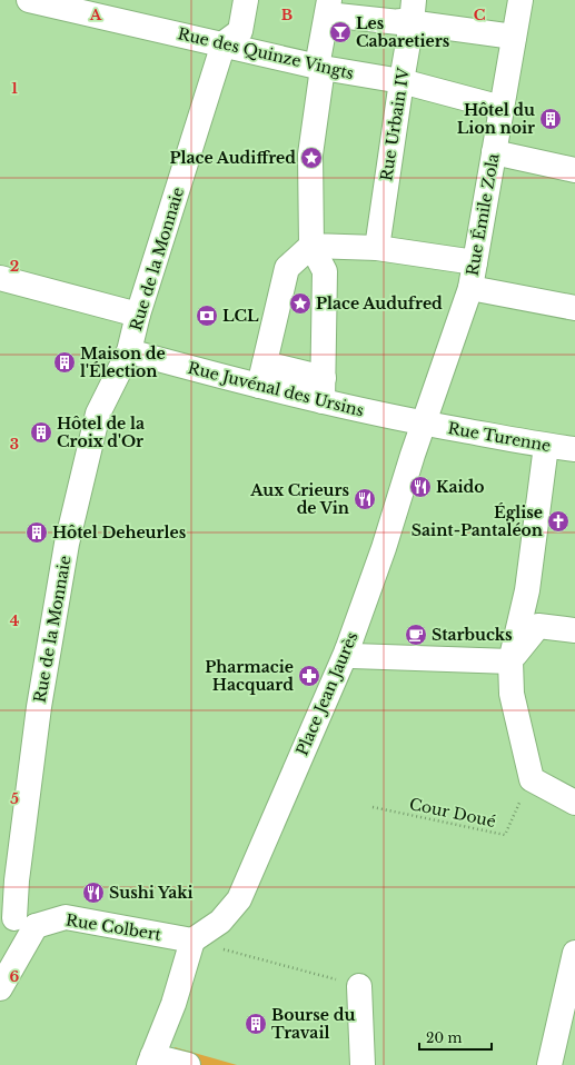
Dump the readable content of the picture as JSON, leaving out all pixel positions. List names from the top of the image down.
{
  "streets": {
    "street": [
      "Rue des Quinze Vingts",
      "Rue Urbain IV",
      "Rue Émile Zola",
      "Rue de la Monnaie",
      "Rue Juvénal des Ursins",
      "Rue Turenne",
      "Place Jean Jaurès",
      "Rue Colbert"
    ],
    "path": ["Cour Doué"]
  },
  "crossings": [
    ["Rue des Quinze Vingts", "Rue Urbain IV"],
    ["Rue des Quinze Vingts", "Rue Émile Zola"],
    ["Rue des Quinze Vingts", "Rue de la Monnaie"],
    ["Rue Émile Zola", "Rue Juvénal des Ursins"],
    ["Rue Émile Zola", "Rue Turenne"],
    ["Rue Émile Zola", "Place Jean Jaurès"],
    ["Rue de la Monnaie", "Rue Juvénal des Ursins"],
    ["Rue de la Monnaie", "Rue Colbert"],
    ["Rue Juvénal des Ursins", "Rue Turenne"],
    ["Rue Juvénal des Ursins", "Place Jean Jaurès"],
    ["Rue Turenne", "Place Jean Jaurès"],
    ["Place Jean Jaurès", "Rue Colbert"]
  ],
  "places": {
    "bar": ["Les Cabaretiers"],
    "building": [
      "Hôtel du Lion noir",
      "Maison de l'Élection",
      "Hôtel de la Croix d'Or",
      "Hôtel Deheurles",
      "Bourse du Travail"
    ],
    "place": ["Place Audiffred", "Place Audufred"],
    "bank": ["LCL"],
    "restaurant": ["Kaido", "Aux Crieurs de Vin", "Sushi Yaki"],
    "church": ["Église Saint-Pantaléon"],
    "cafe": ["Starbucks"],
    "pharmacy": ["Pharmacie Hacquard"]
  },
  "scale_bar": "20 m",
  "grid": {
    "columns": ["A", "B", "C"],
    "rows": [
      "1",
      "2",
      "3",
      "4",
      "5",
      "6"
    ]
  }
}
